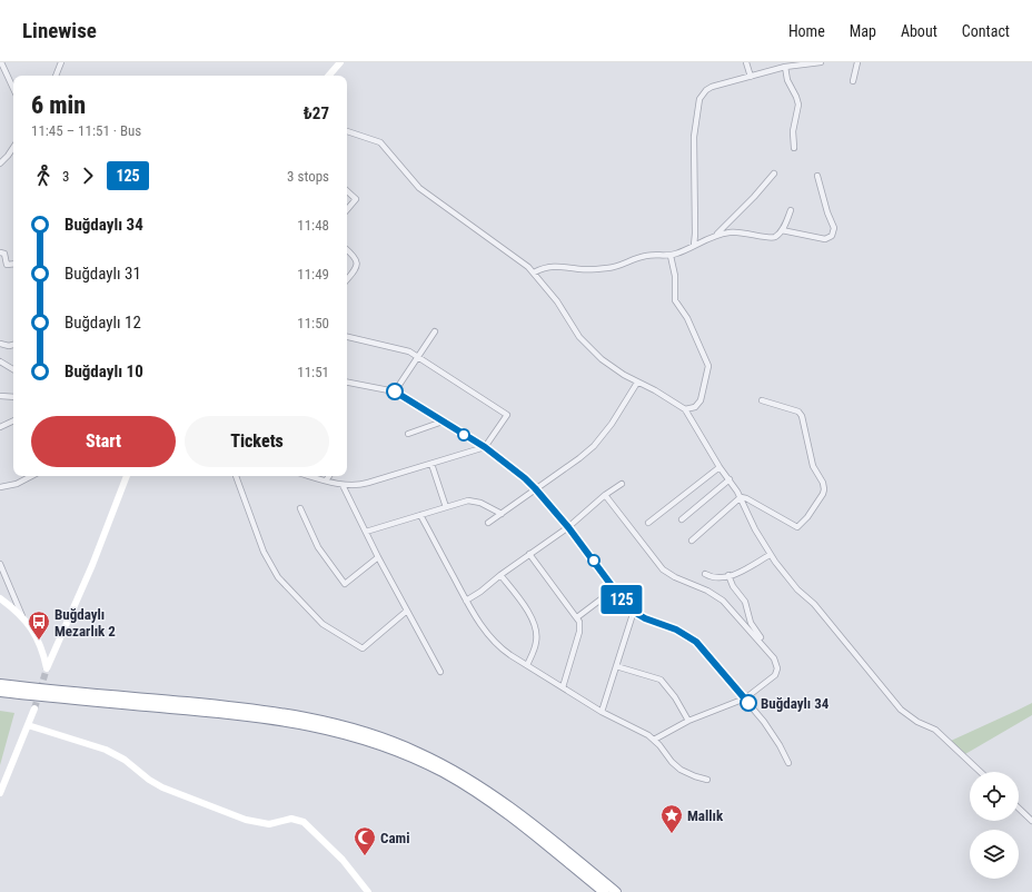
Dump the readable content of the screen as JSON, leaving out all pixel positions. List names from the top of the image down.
{
  "places": {
    "bus stop": ["Buğdaylı Mezarlık 2"],
    "other": ["Buğdaylı 34"],
    "place": ["Mallık"],
    "mosque": ["Cami"]
  },
  "lines": ["bus line 125"],
  "page": {
    "header": "Linewise",
    "nav": [
      "Home",
      "Map",
      "About",
      "Contact"
    ],
    "on_map": "125",
    "heading": ["6 min", "11:45 – 11:51 · Bus", "₺27"],
    "legs": ["3", "125", "3 stops"],
    "list": [
      {
        "name": "Buğdaylı 34",
        "value": "11:48"
      },
      {
        "name": "Buğdaylı 31",
        "value": "11:49"
      },
      {
        "name": "Buğdaylı 12",
        "value": "11:50"
      },
      {
        "name": "Buğdaylı 10",
        "value": "11:51"
      }
    ],
    "buttons": ["Start", "Tickets"]
  }
}
